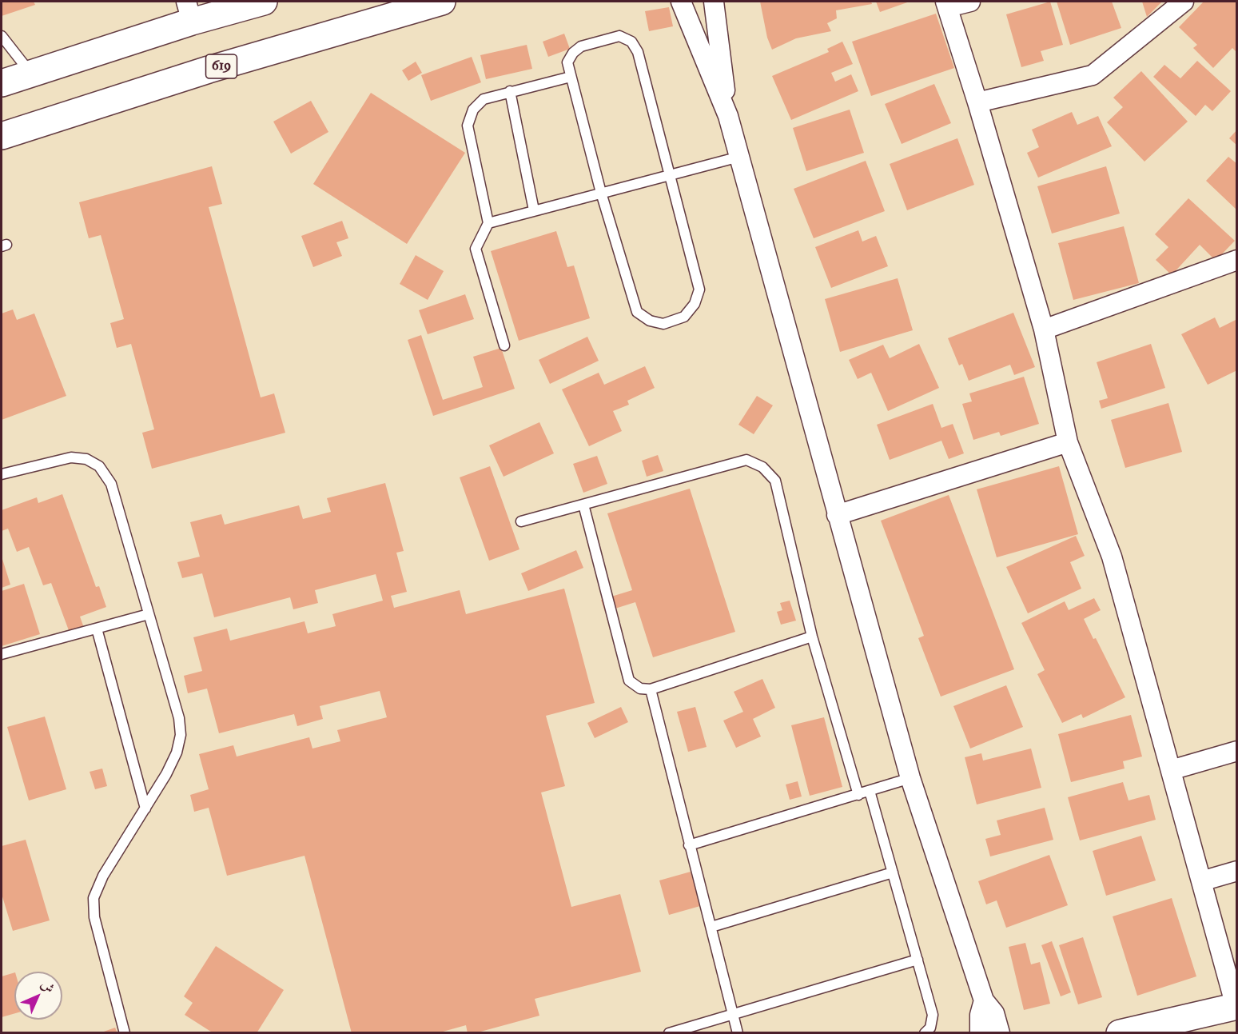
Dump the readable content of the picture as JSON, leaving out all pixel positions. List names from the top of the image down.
{
  "streets": {
    "main road": ["619"]
  },
  "north": "top right"
}
